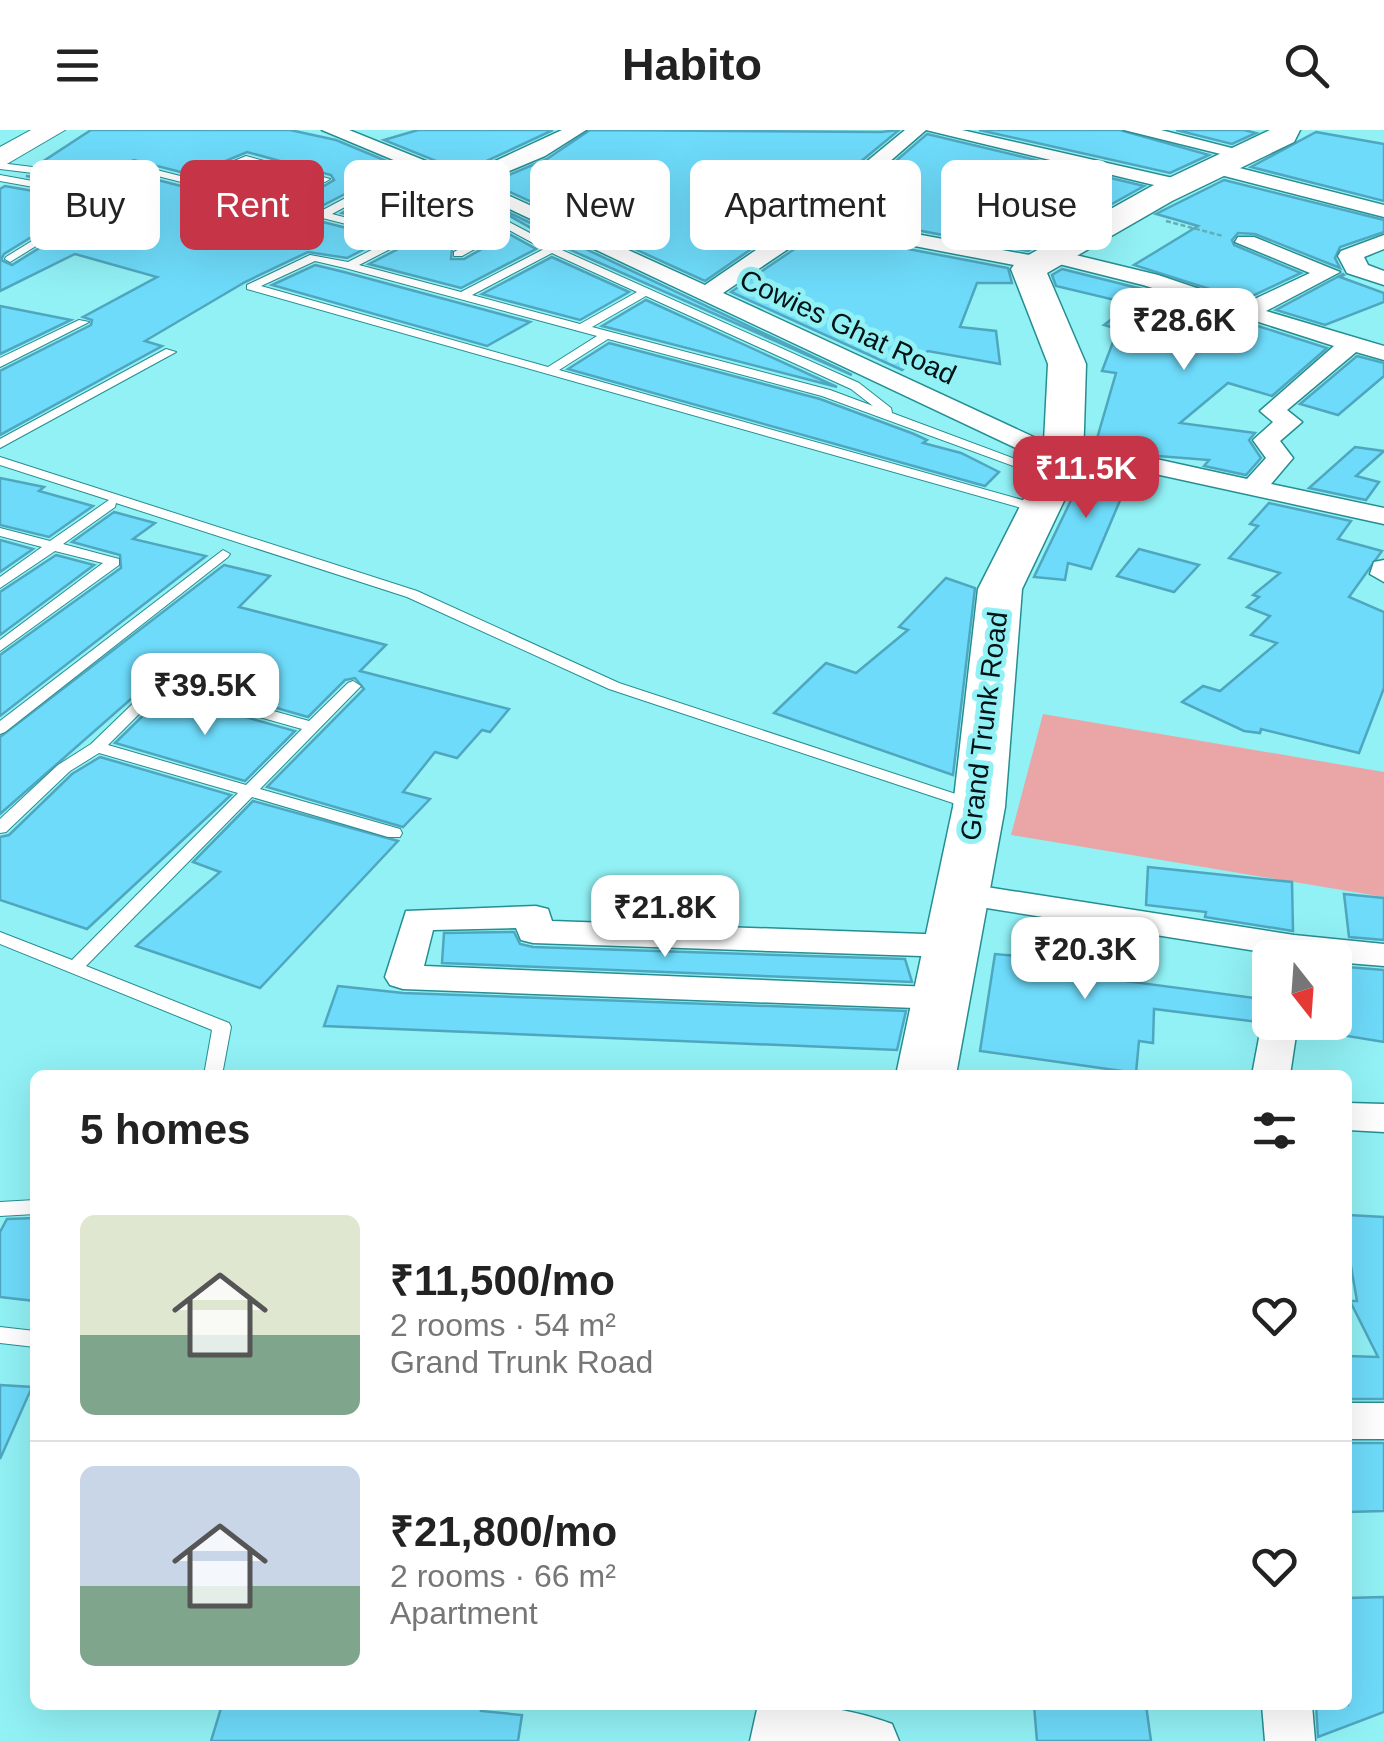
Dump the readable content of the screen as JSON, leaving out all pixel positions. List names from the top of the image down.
{
  "streets": {
    "main road": ["Grand Trunk Road"],
    "street": ["Cowies Ghat Road"]
  },
  "crossings": [
    ["Cowies Ghat Road", "Grand Trunk Road"]
  ],
  "north": "bottom",
  "page": {
    "header": "Habito",
    "chip": [
      "Buy",
      "Rent",
      "Filters",
      "New",
      "Apartment",
      "House"
    ],
    "price": [
      "₹28.6K",
      "₹11.5K",
      "₹39.5K",
      "₹21.8K",
      "₹20.3K"
    ],
    "heading": "5 homes",
    "list": [
      {
        "name": "₹11,500/mo",
        "note": "2 rooms · 54 m² · Grand Trunk Road"
      },
      {
        "name": "₹21,800/mo",
        "note": "2 rooms · 66 m² · Apartment"
      }
    ]
  }
}
